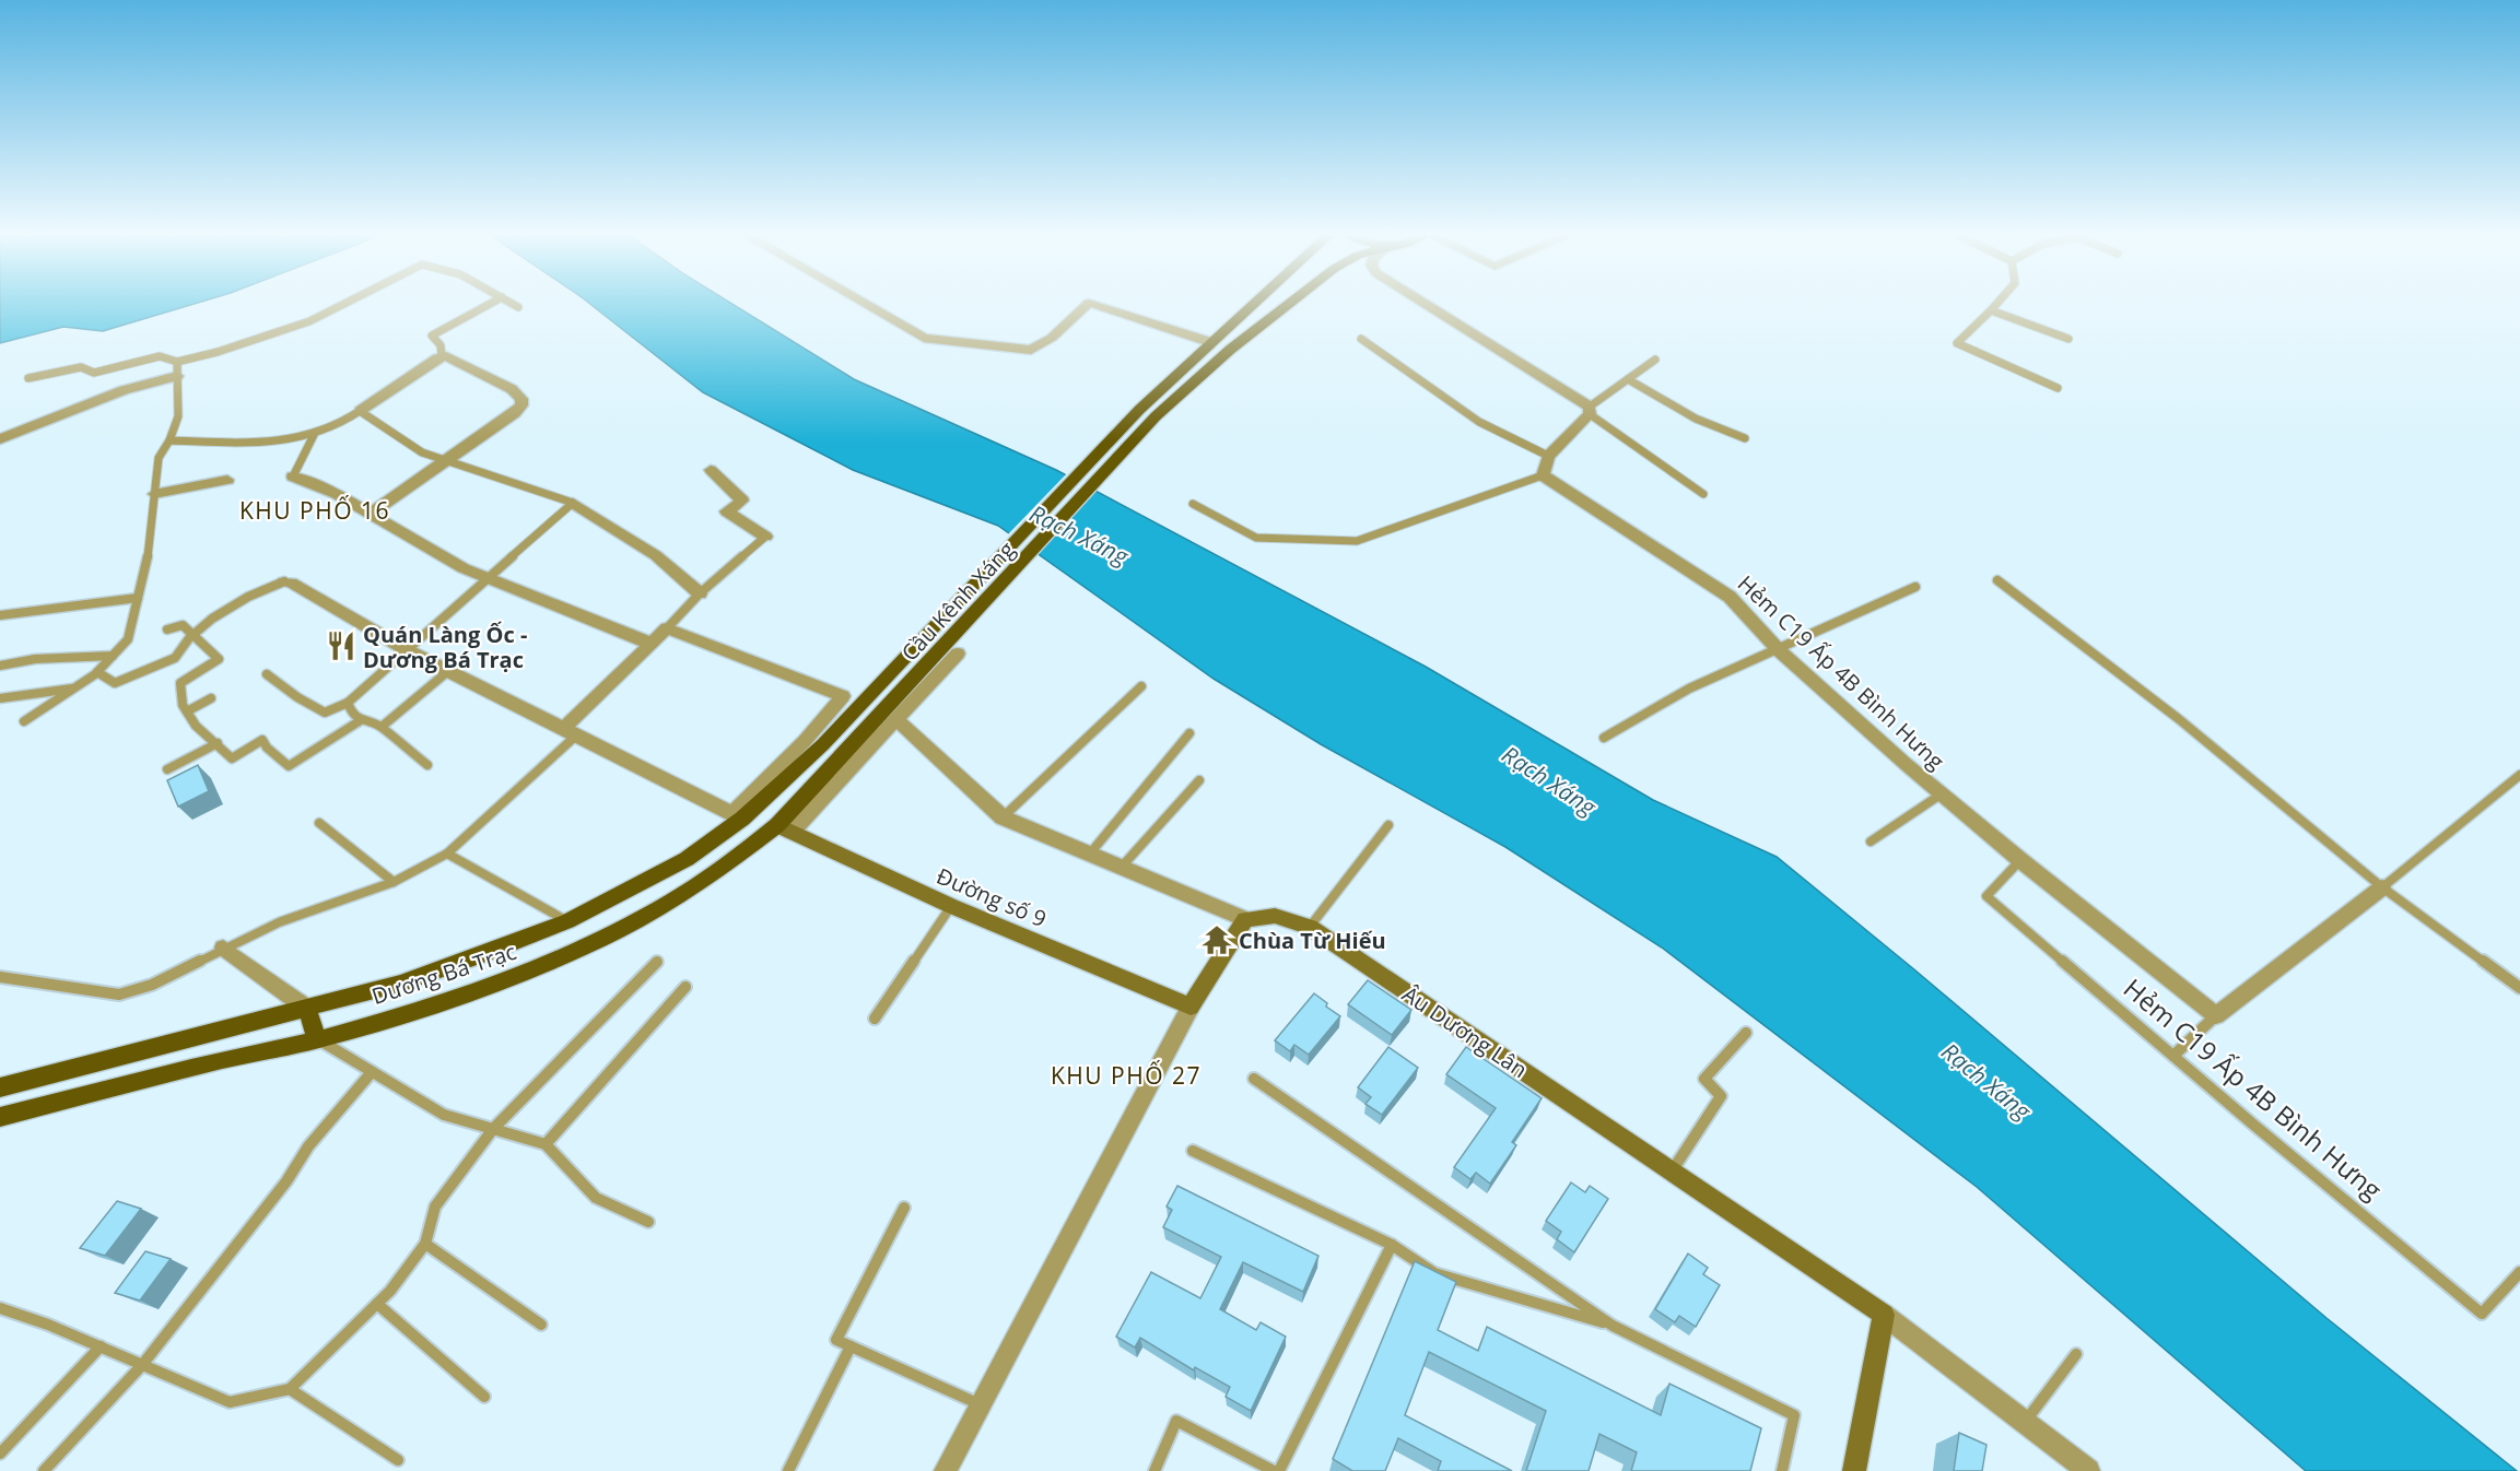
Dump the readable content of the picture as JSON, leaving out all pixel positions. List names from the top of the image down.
{
  "streets": {
    "main road": ["Cầu Kênh Xáng", "Dương Bá Trạc"],
    "street": ["Hẻm C19 Ấp 4B Bình Hưng", "Đường số 9", "Âu Dương Lân"]
  },
  "crossings": [
    ["Cầu Kênh Xáng", "Dương Bá Trạc"],
    ["Đường số 9", "Dương Bá Trạc"]
  ],
  "districts": ["KHU PHỐ 16", "KHU PHỐ 27"],
  "water": ["Rạch Xáng"],
  "places": {
    "restaurant": ["Quán Làng Ốc - Dương Bá Trạc"],
    "temple": ["Chùa Từ Hiếu"]
  }
}
